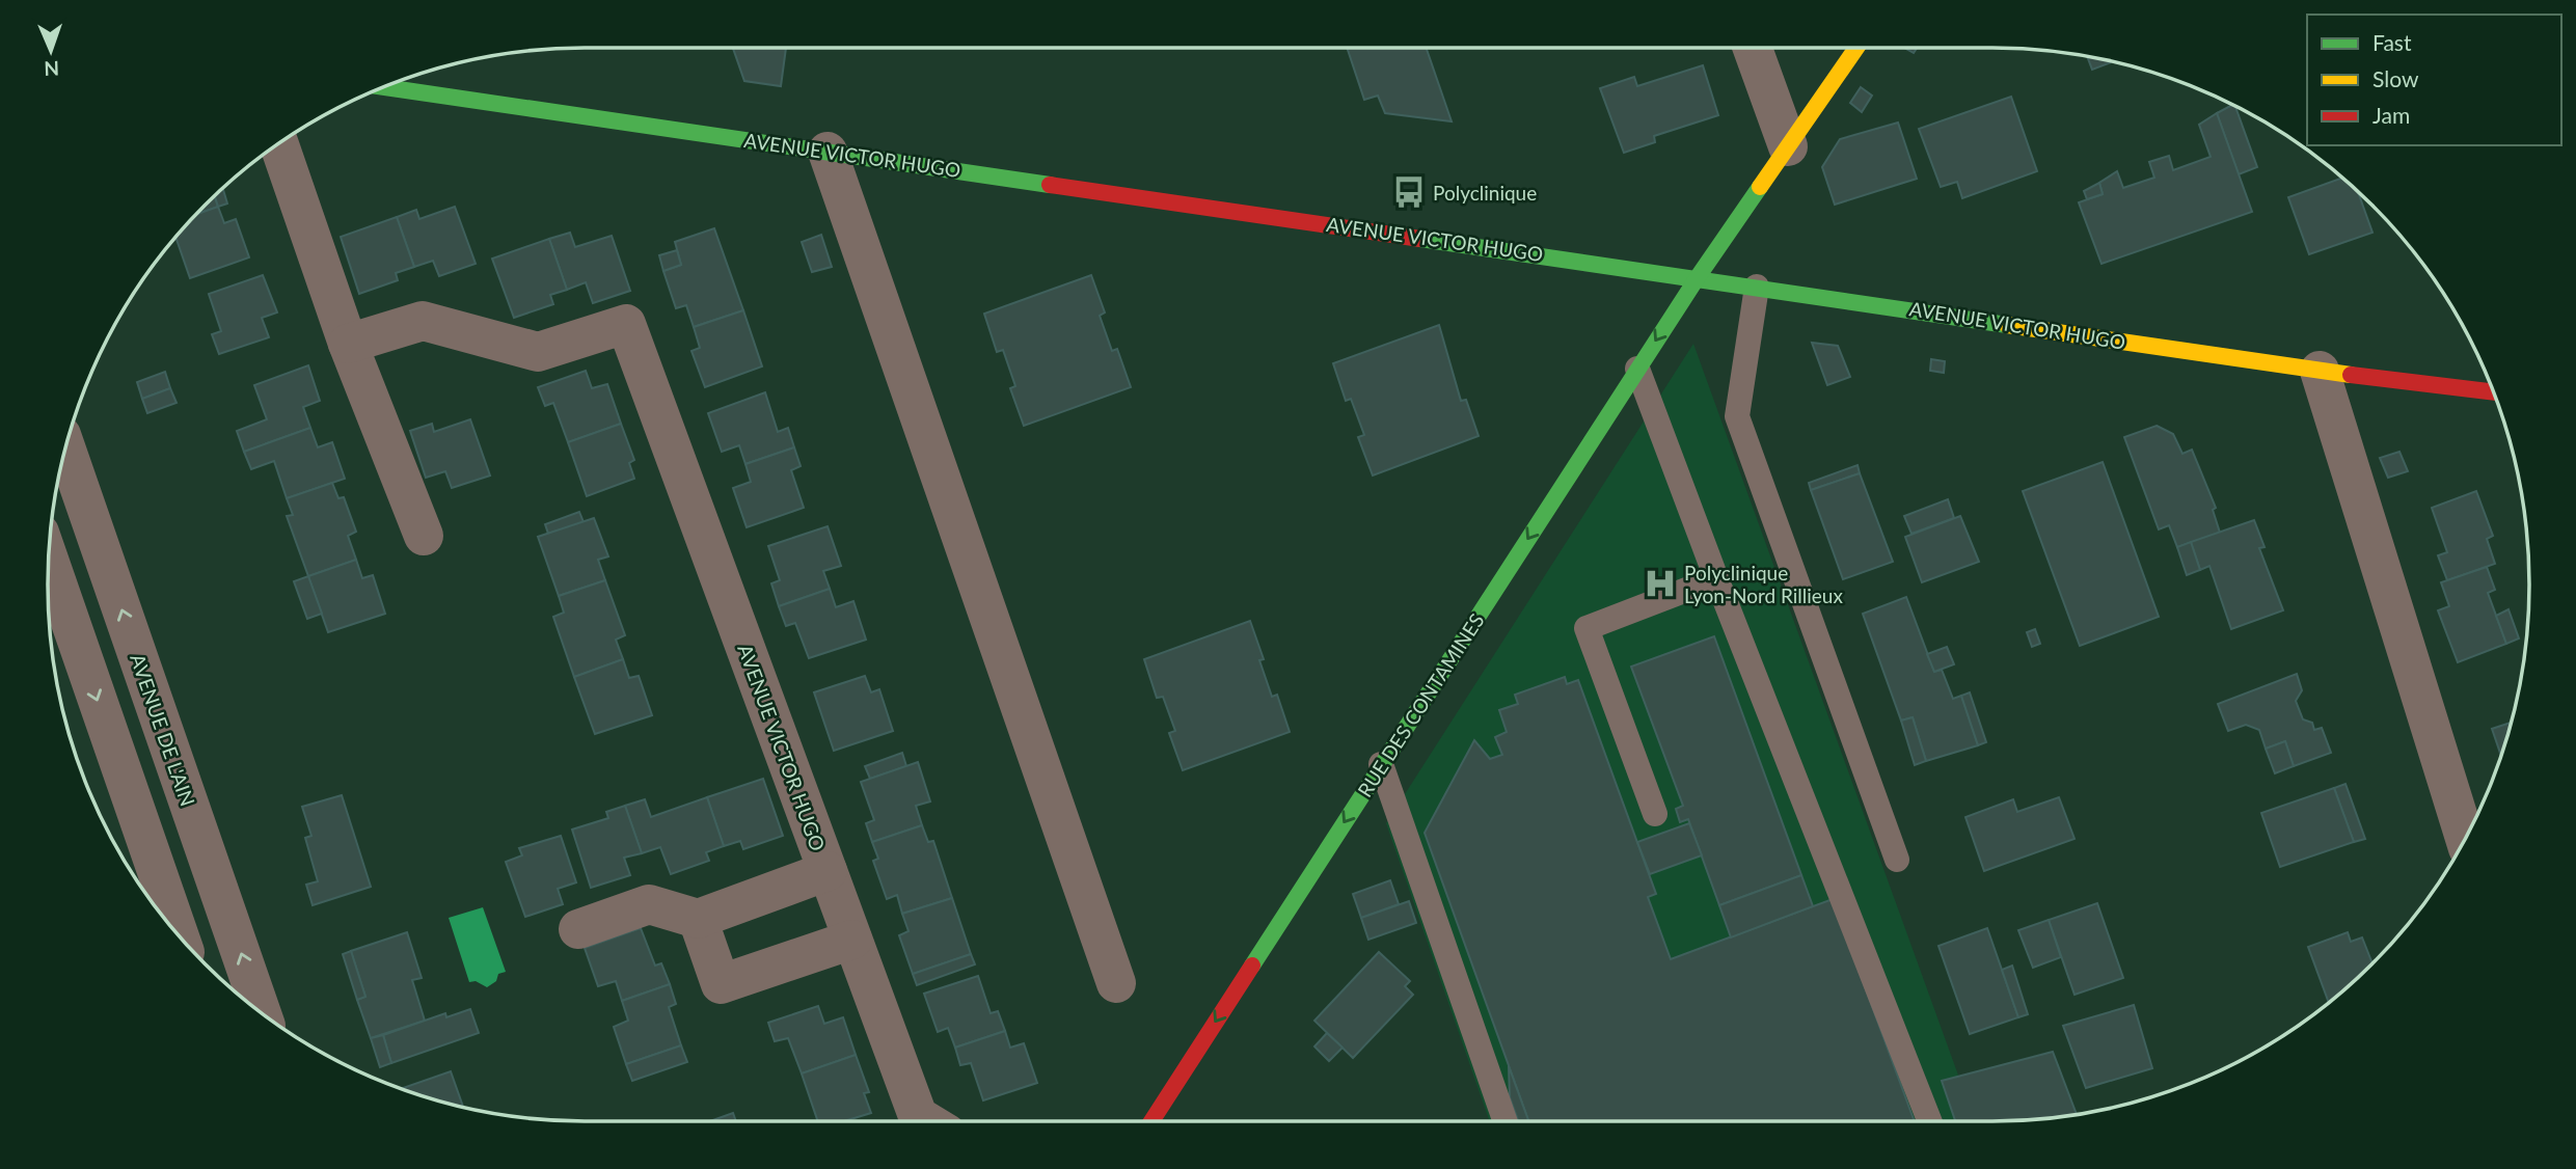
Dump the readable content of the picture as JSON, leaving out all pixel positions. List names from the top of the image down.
{
  "streets": {
    "street": ["AVENUE VICTOR HUGO", "RUE DES CONTAMINES", "AVENUE DE L'AIN"]
  },
  "crossings": [
    ["AVENUE VICTOR HUGO", "RUE DES CONTAMINES"]
  ],
  "one_way": ["RUE DES CONTAMINES"],
  "places": {
    "bus stop": ["Polyclinique"],
    "hospital": ["Polyclinique Lyon-Nord Rillieux"]
  },
  "legend": ["Fast", "Slow", "Jam"],
  "north": "bottom"
}
